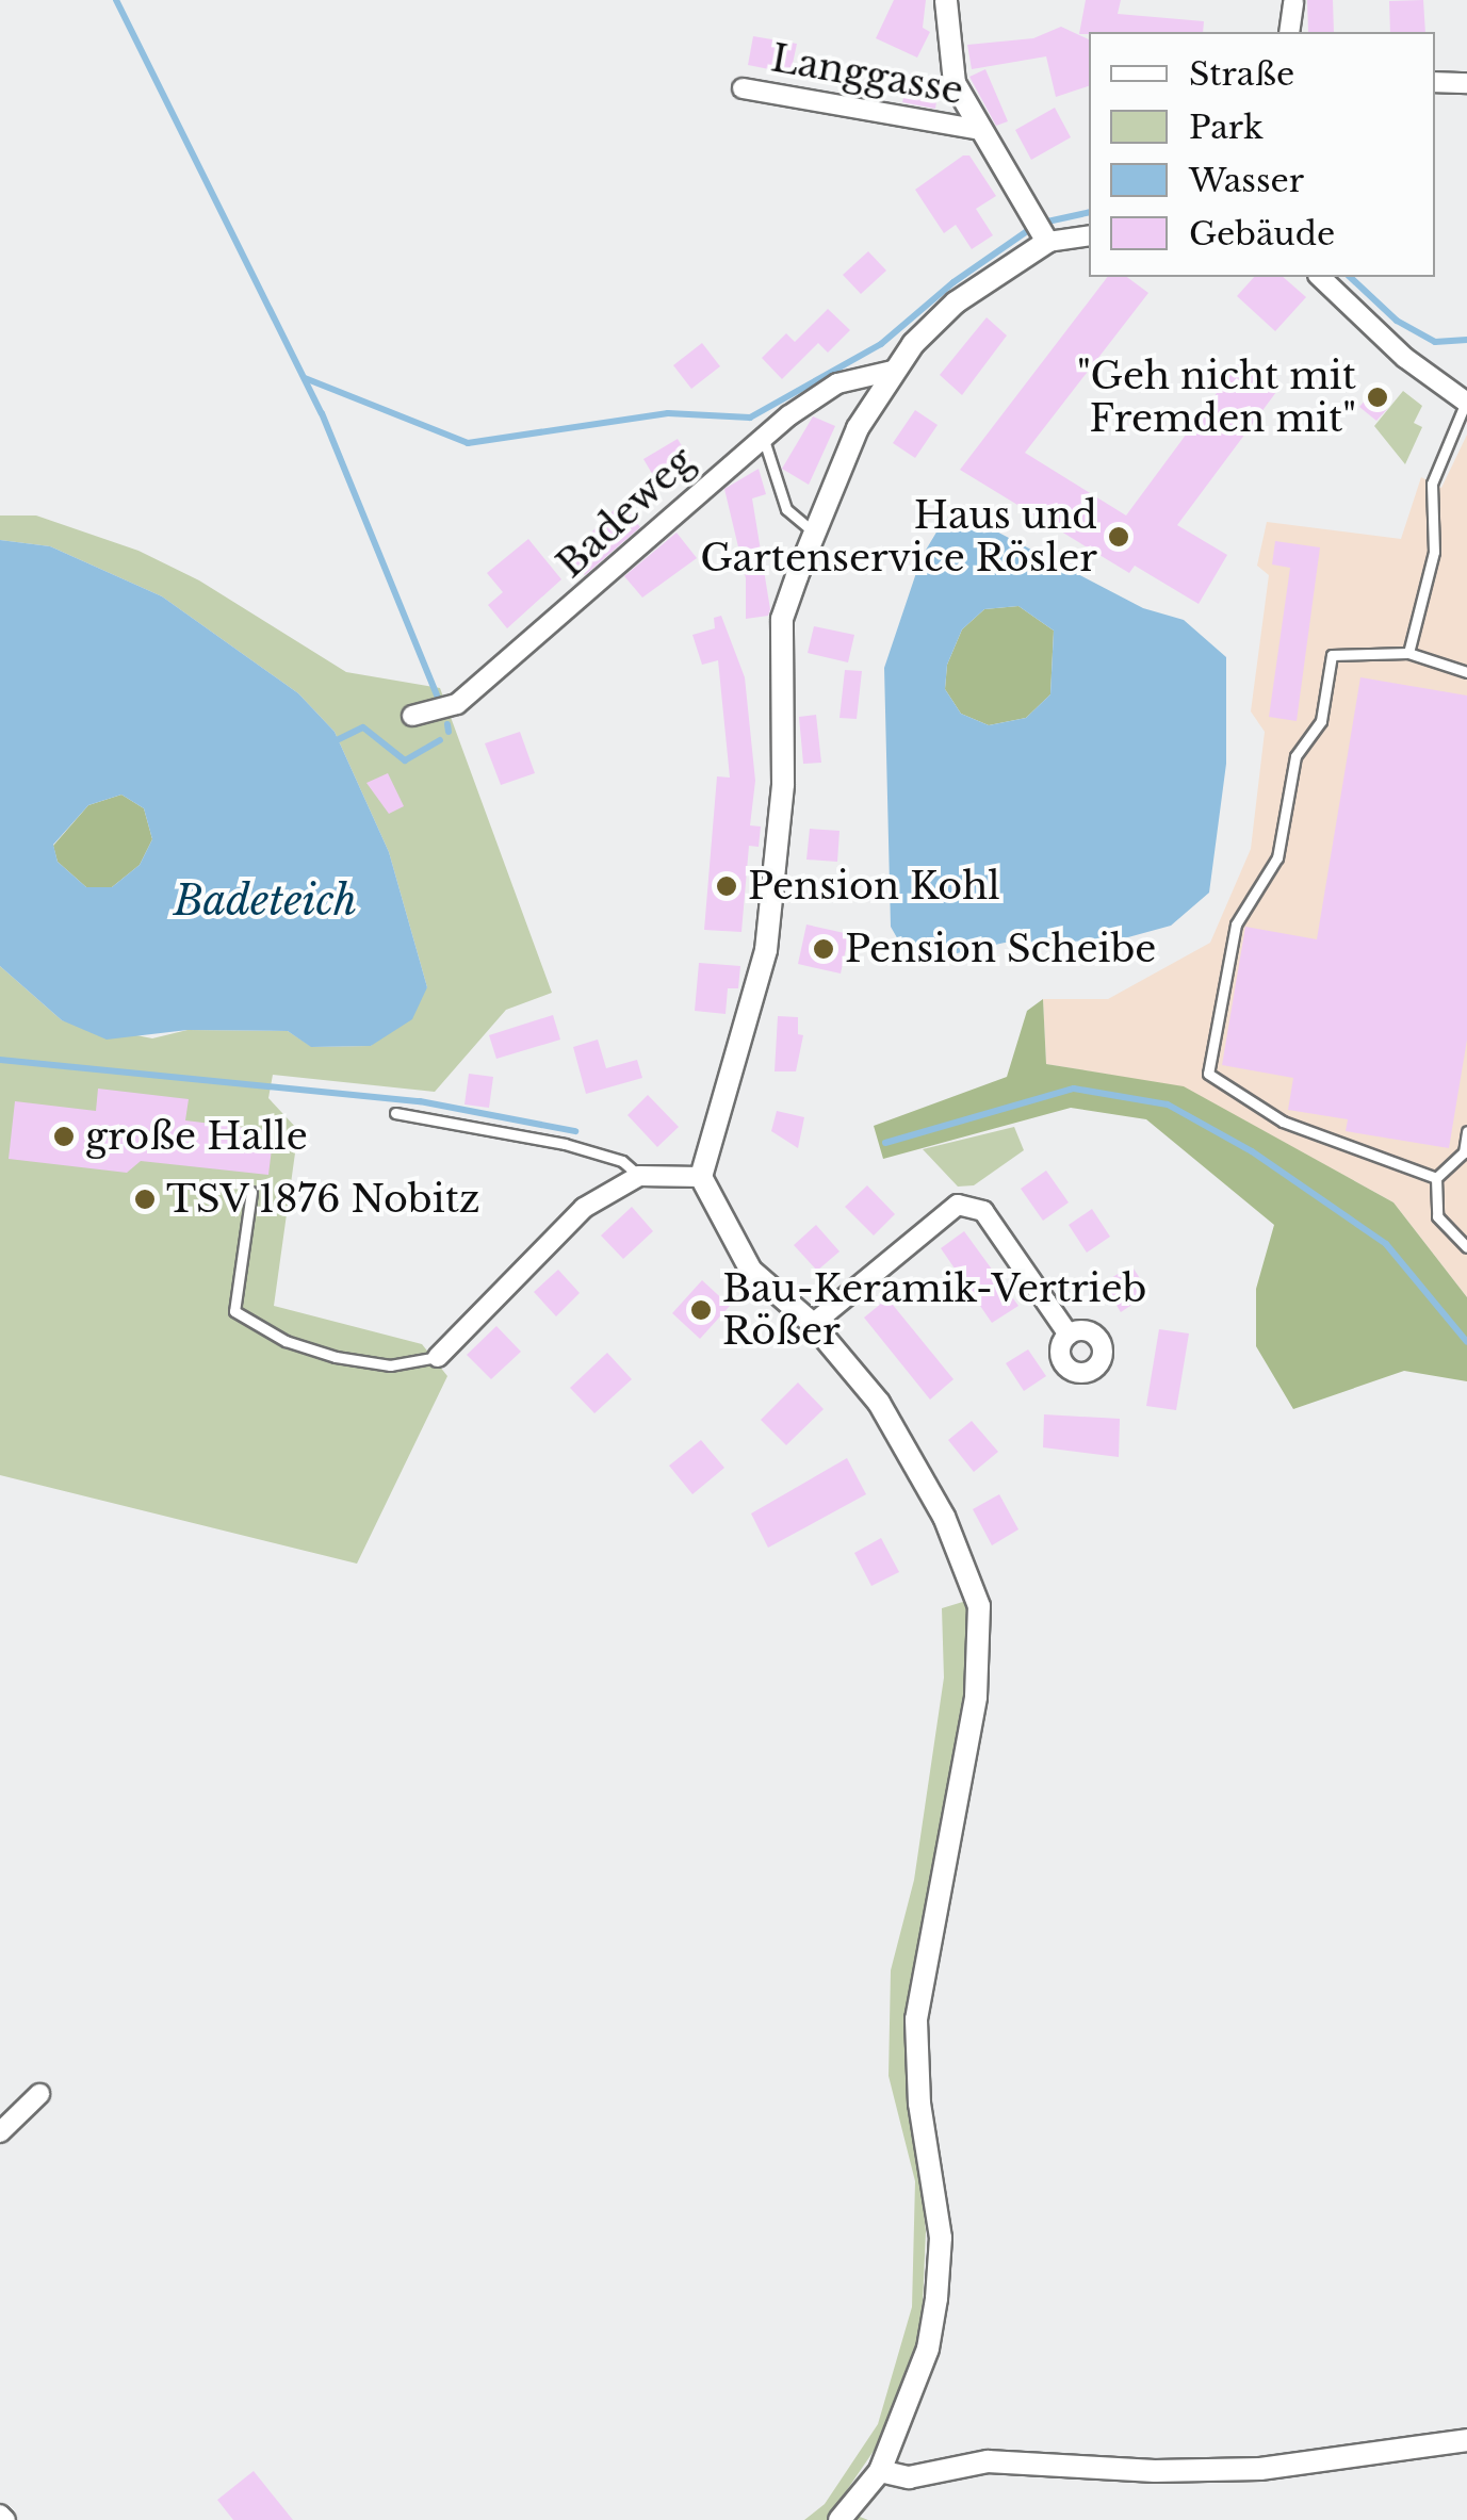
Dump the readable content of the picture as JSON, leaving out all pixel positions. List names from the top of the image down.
{
  "streets": {
    "street": ["Langgasse", "Badeweg"]
  },
  "water": ["Badeteich"],
  "places": [
    "\"Geh nicht mit Fremden mit\"",
    "Haus und Gartenservice Rösler",
    "Pension Kohl",
    "Pension Scheibe",
    "große Halle",
    "TSV 1876 Nobitz",
    "Bau-Keramik-Vertrieb Rößer"
  ],
  "legend": [
    "Straße",
    "Park",
    "Wasser",
    "Gebäude"
  ]
}
